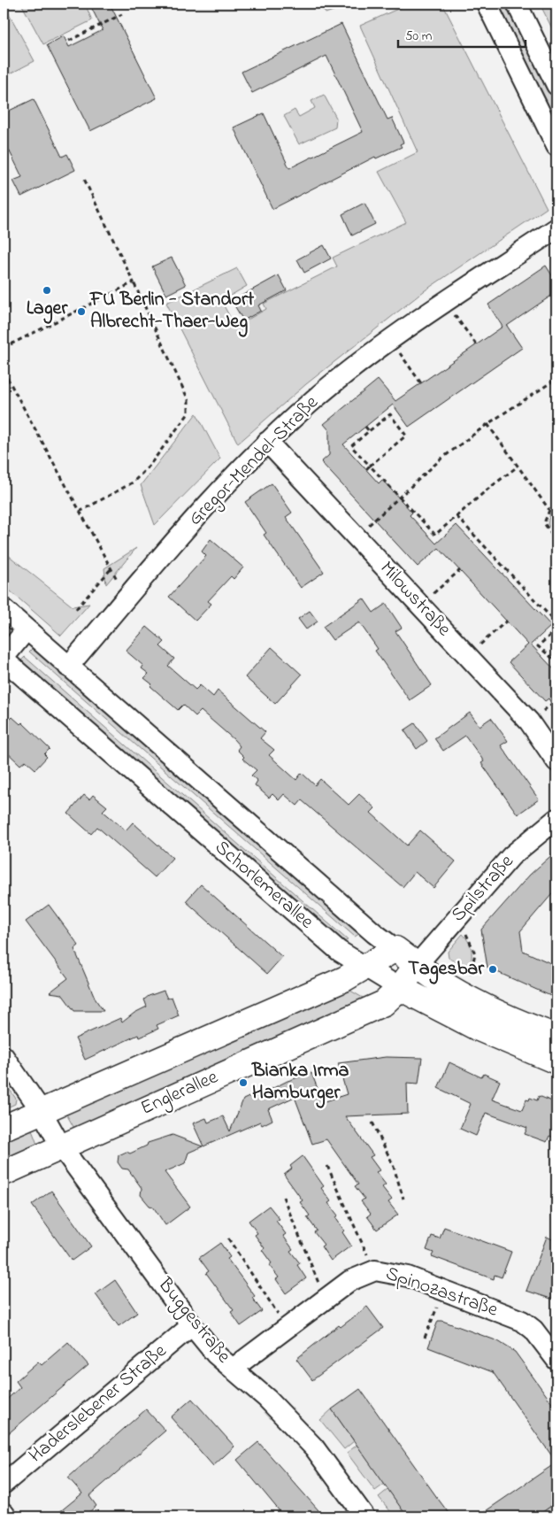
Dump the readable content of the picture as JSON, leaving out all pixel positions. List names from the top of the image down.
{
  "streets": {
    "main road": ["Schorlemerallee", "Englerallee"],
    "street": [
      "Gregor-Mendel-Straße",
      "Milowstraße",
      "Spilstraße",
      "Spinozastraße",
      "Buggestraße",
      "Haderslebener Straße"
    ]
  },
  "crossings": [
    ["Gregor-Mendel-Straße", "Milowstraße"],
    ["Gregor-Mendel-Straße", "Schorlemerallee"],
    ["Schorlemerallee", "Spilstraße"],
    ["Schorlemerallee", "Englerallee"],
    ["Spilstraße", "Englerallee"],
    ["Englerallee", "Buggestraße"],
    ["Spinozastraße", "Buggestraße"],
    ["Buggestraße", "Haderslebener Straße"]
  ],
  "places": [
    "Lager",
    "FU Berlin - Standort Albrecht-Thaer-Weg",
    "Tagesbar",
    "Bianka Irma Hamburger"
  ],
  "scale_bar": "50 m"
}
